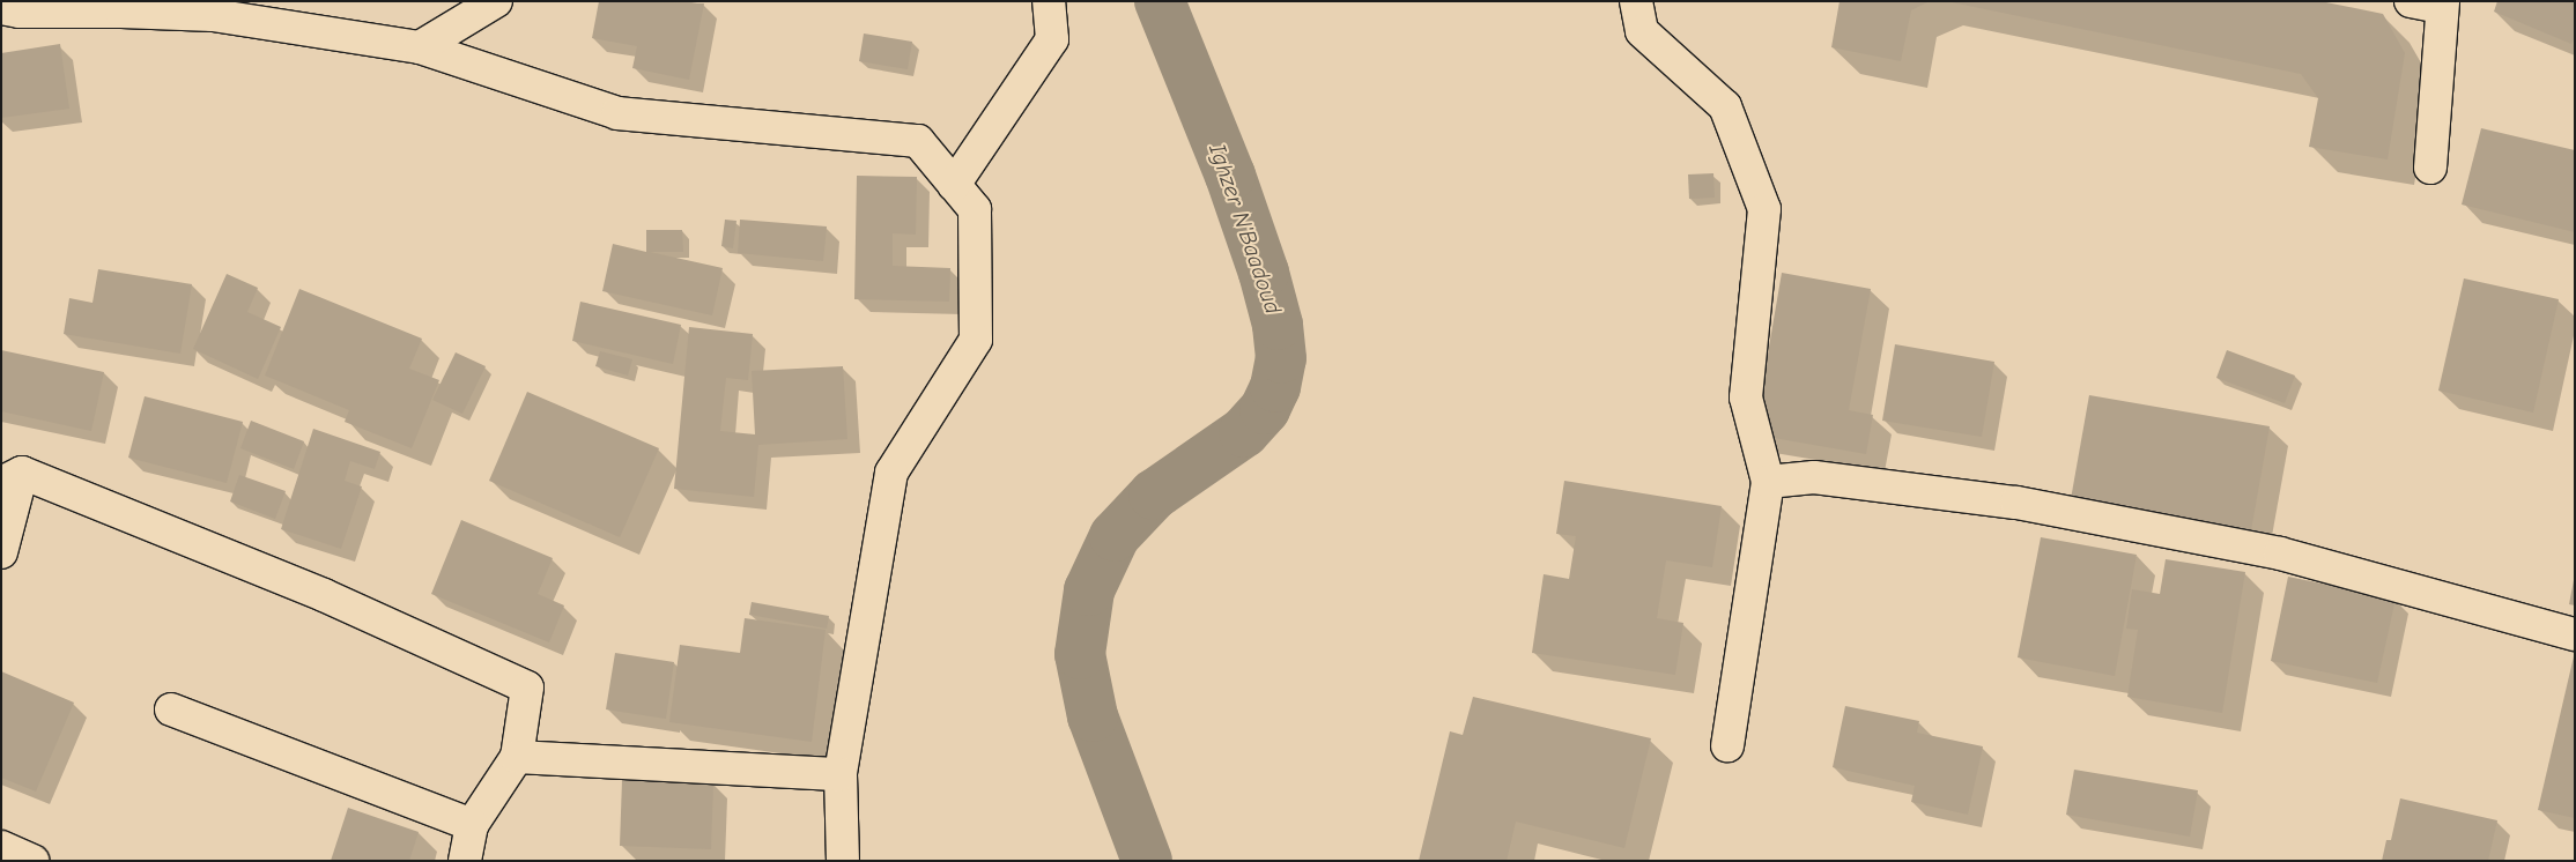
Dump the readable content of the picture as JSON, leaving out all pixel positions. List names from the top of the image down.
{
  "water": ["Ighzer N'Baadoud"]
}
